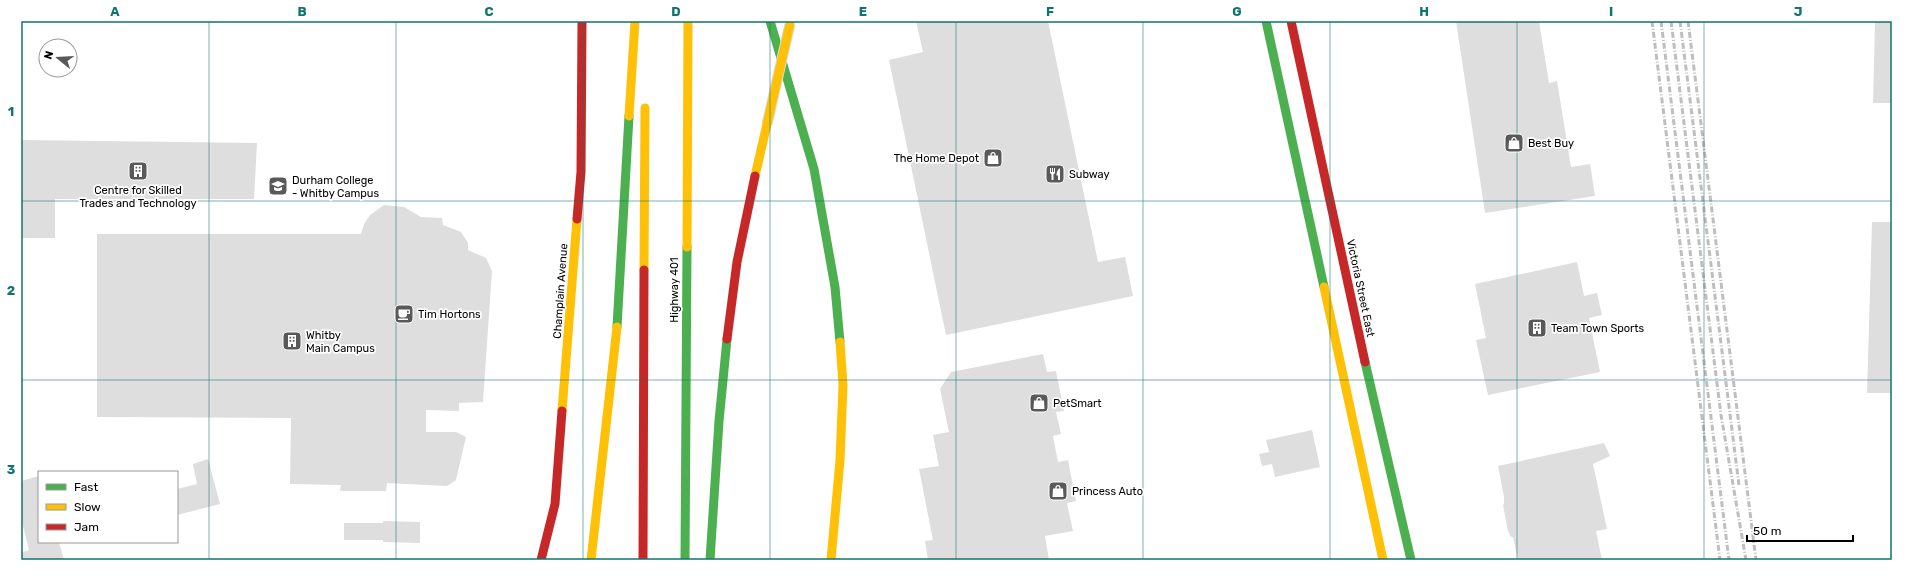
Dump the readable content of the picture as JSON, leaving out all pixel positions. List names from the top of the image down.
{
  "streets": {
    "main road": ["Victoria Street East", "Highway 401", "Champlain Avenue"]
  },
  "places": {
    "shop": [
      "Best Buy",
      "The Home Depot",
      "PetSmart",
      "Princess Auto"
    ],
    "building": ["Centre for Skilled Trades and Technology", "Team Town Sports", "Whitby Main Campus"],
    "restaurant": ["Subway"],
    "school or university": ["Durham College - Whitby Campus"],
    "cafe": ["Tim Hortons"]
  },
  "legend": ["Fast", "Slow", "Jam"],
  "scale_bar": "50 m",
  "north": "left",
  "grid": {
    "columns": [
      "A",
      "B",
      "C",
      "D",
      "E",
      "F",
      "G",
      "H",
      "I",
      "J"
    ],
    "rows": ["1", "2", "3"]
  }
}
